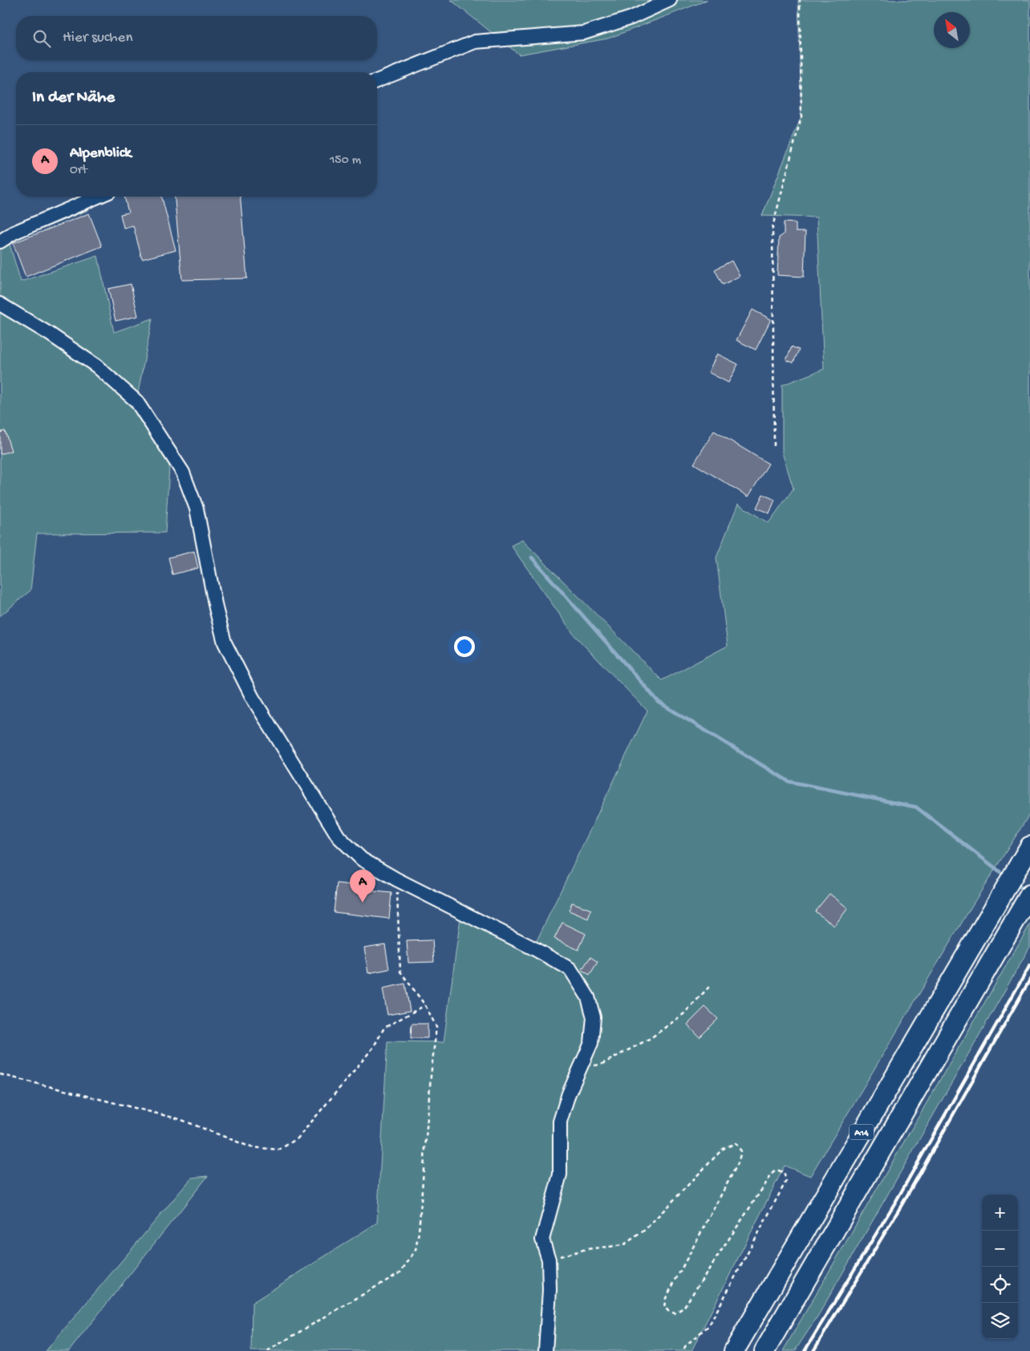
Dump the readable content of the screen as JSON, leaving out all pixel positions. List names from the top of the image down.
{
  "streets": {
    "highway": ["A14"]
  },
  "north": "top left",
  "page": {
    "search": "Hier suchen",
    "heading": "In der Nähe",
    "list": [
      {
        "mark": "A",
        "name": "Alpenblick",
        "note": "Ort",
        "value": "150 m"
      }
    ],
    "pins": "A",
    "map_buttons": ["+", "−"]
  }
}
